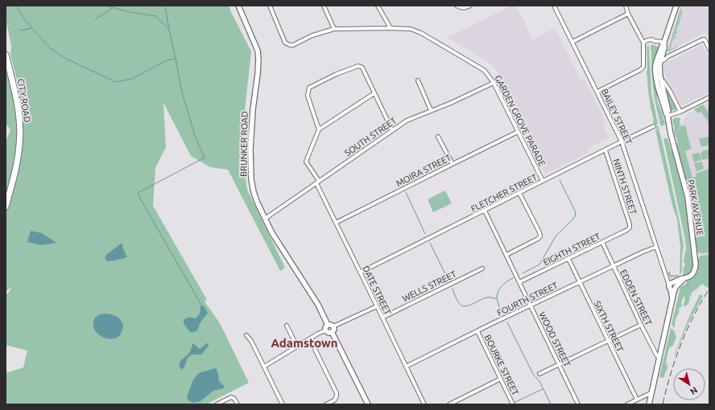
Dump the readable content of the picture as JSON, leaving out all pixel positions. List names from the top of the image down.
{
  "streets": {
    "highway": ["CITY ROAD"],
    "main road": ["BRUNKER ROAD", "PARK AVENUE"],
    "street": [
      "BAILEY STREET",
      "GARDEN GROVE PARADE",
      "SOUTH STREET",
      "MOIRA STREET",
      "NINTH STREET",
      "FLETCHER STREET",
      "EIGHTH STREET",
      "WELLS STREET",
      "DATE STREET",
      "EDDEN STREET",
      "FOURTH STREET",
      "SIXTH STREET",
      "WOOD STREET",
      "BOURKE STREET"
    ]
  },
  "crossings": [
    ["BAILEY STREET", "FLETCHER STREET"],
    ["BAILEY STREET", "PARK AVENUE"],
    ["BAILEY STREET", "FOURTH STREET"],
    ["GARDEN GROVE PARADE", "SOUTH STREET"],
    ["GARDEN GROVE PARADE", "MOIRA STREET"],
    ["GARDEN GROVE PARADE", "FLETCHER STREET"],
    ["SOUTH STREET", "BRUNKER ROAD"],
    ["SOUTH STREET", "DATE STREET"],
    ["MOIRA STREET", "DATE STREET"],
    ["NINTH STREET", "FLETCHER STREET"],
    ["NINTH STREET", "EIGHTH STREET"],
    ["FLETCHER STREET", "DATE STREET"],
    ["FLETCHER STREET", "WOOD STREET"],
    ["EIGHTH STREET", "EDDEN STREET"],
    ["EIGHTH STREET", "SIXTH STREET"],
    ["EIGHTH STREET", "WOOD STREET"],
    ["WELLS STREET", "DATE STREET"],
    ["DATE STREET", "FOURTH STREET"],
    ["EDDEN STREET", "FOURTH STREET"],
    ["FOURTH STREET", "SIXTH STREET"],
    ["FOURTH STREET", "WOOD STREET"],
    ["FOURTH STREET", "BOURKE STREET"]
  ],
  "districts": ["Adamstown"],
  "north": "bottom right"
}
